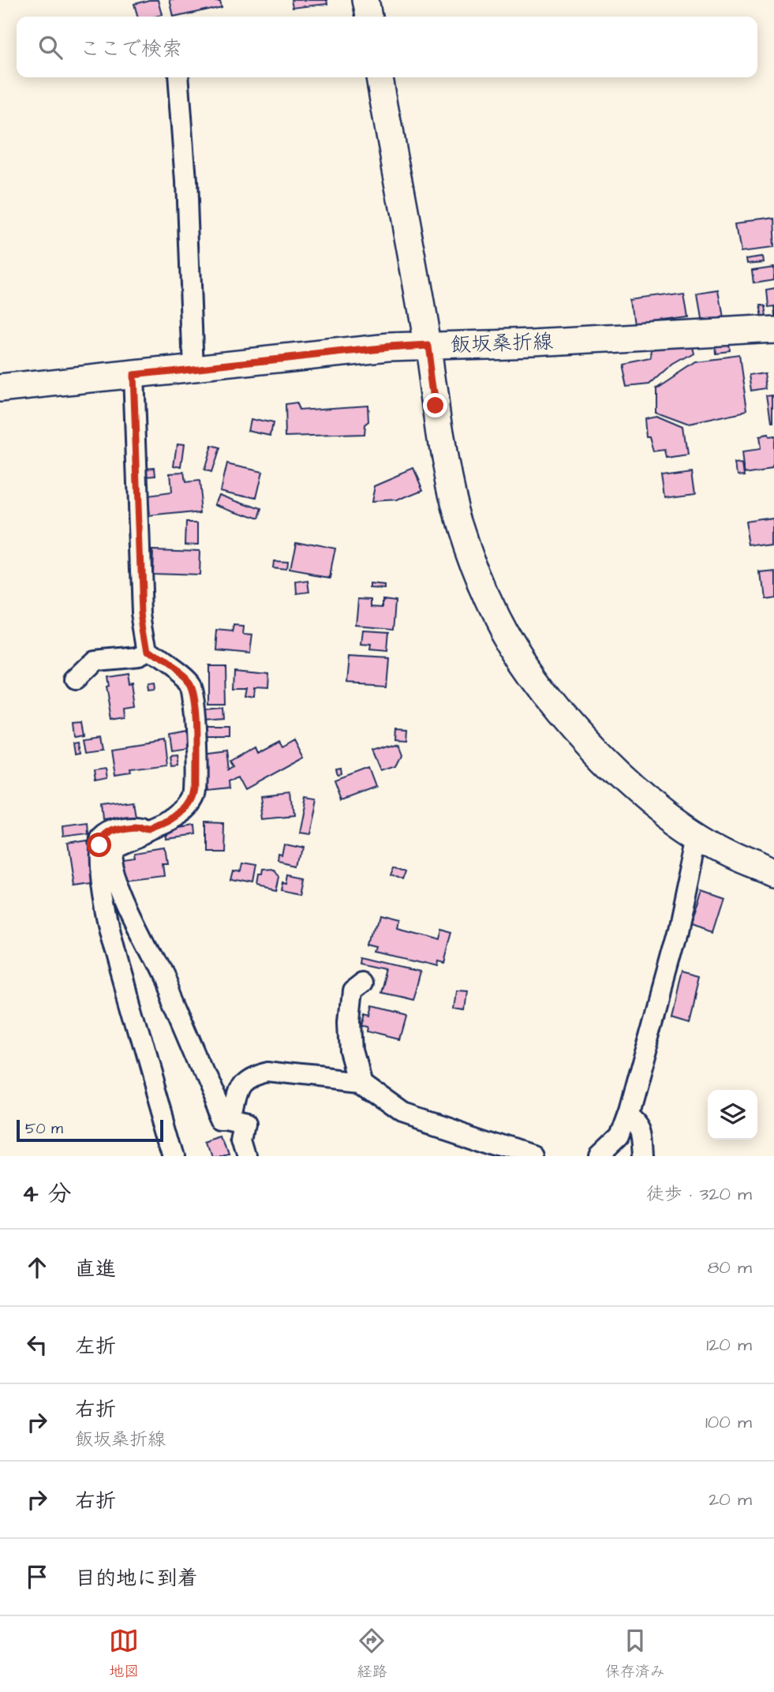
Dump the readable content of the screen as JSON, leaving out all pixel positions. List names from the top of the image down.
{
  "streets": {
    "street": ["飯坂桑折線"]
  },
  "scale_bar": "50 m",
  "page": {
    "search": "ここで検索",
    "scale": "50 m",
    "heading": ["4 分", "徒歩 · 320 m"],
    "list": [
      ["直進", "80 m"],
      ["左折", "120 m"],
      ["右折", "飯坂桑折線", "100 m"],
      ["右折", "20 m"],
      "目的地に到着"
    ],
    "nav": ["地図", "経路", "保存済み"]
  }
}
